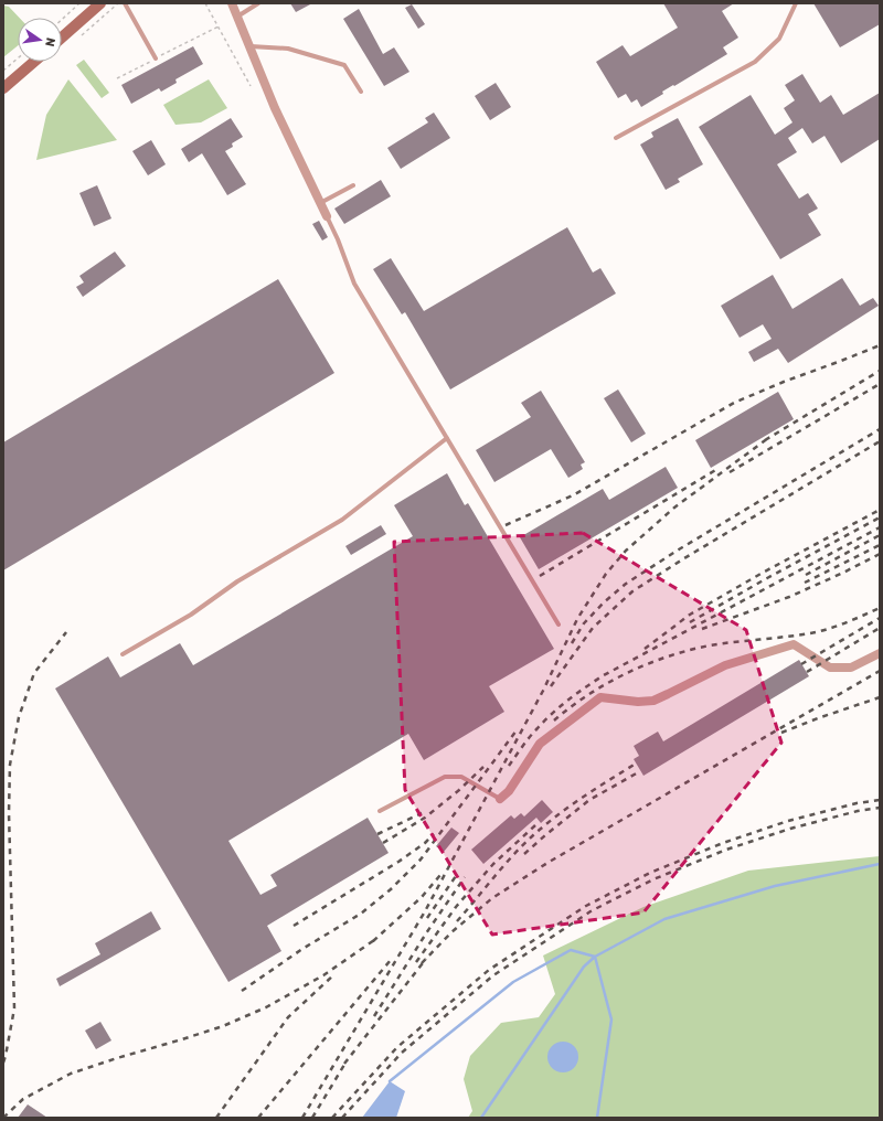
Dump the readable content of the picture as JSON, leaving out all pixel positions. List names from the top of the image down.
{
  "north": "right"
}
